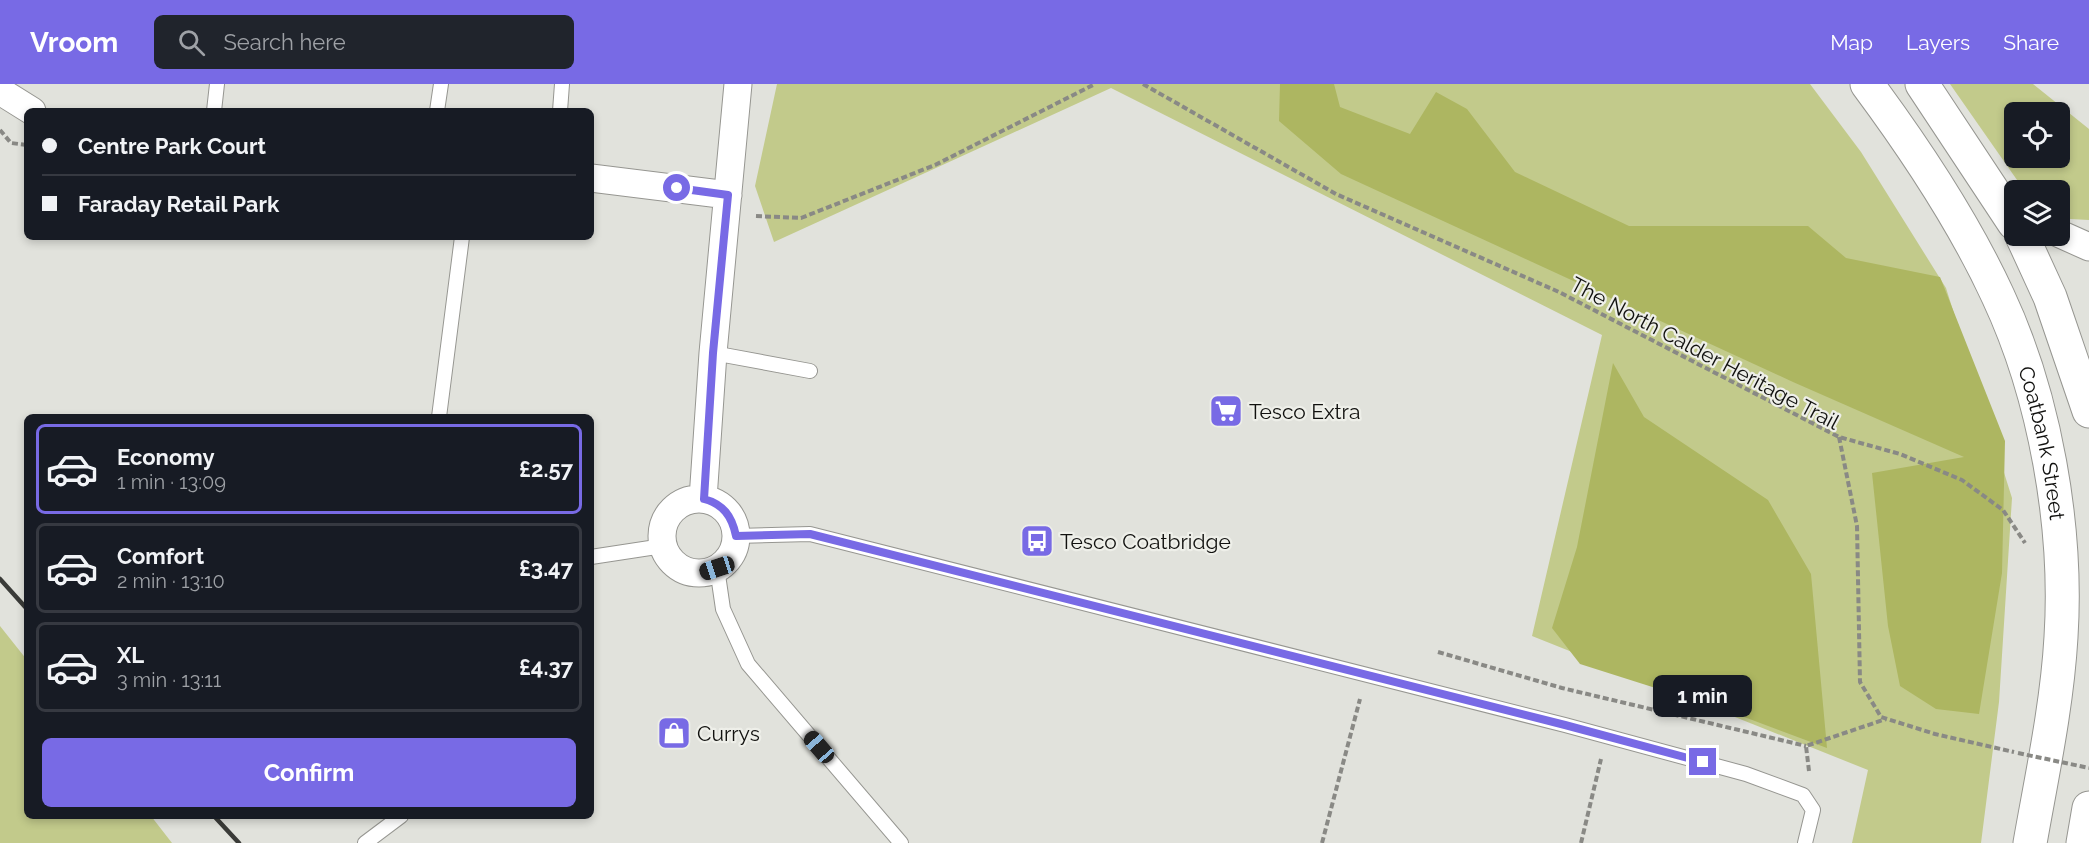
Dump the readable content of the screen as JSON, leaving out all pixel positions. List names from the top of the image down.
{
  "streets": {
    "main road": ["Coatbank Street"],
    "path": ["The North Calder Heritage Trail"]
  },
  "places": {
    "supermarket": ["Tesco Extra"],
    "bus stop": ["Tesco Coatbridge"],
    "shop": ["Currys"]
  },
  "page": {
    "header": "Vroom",
    "search": "Search here",
    "nav": ["Map", "Layers", "Share"],
    "banner": ["Centre Park Court", "Faraday Retail Park"],
    "list": [
      {
        "name": "Economy",
        "note": "1 min · 13:09",
        "value": "£2.57"
      },
      {
        "name": "Comfort",
        "note": "2 min · 13:10",
        "value": "£3.47"
      },
      {
        "name": "XL",
        "note": "3 min · 13:11",
        "value": "£4.37"
      }
    ],
    "bubble": "1 min",
    "buttons": "Confirm"
  }
}
